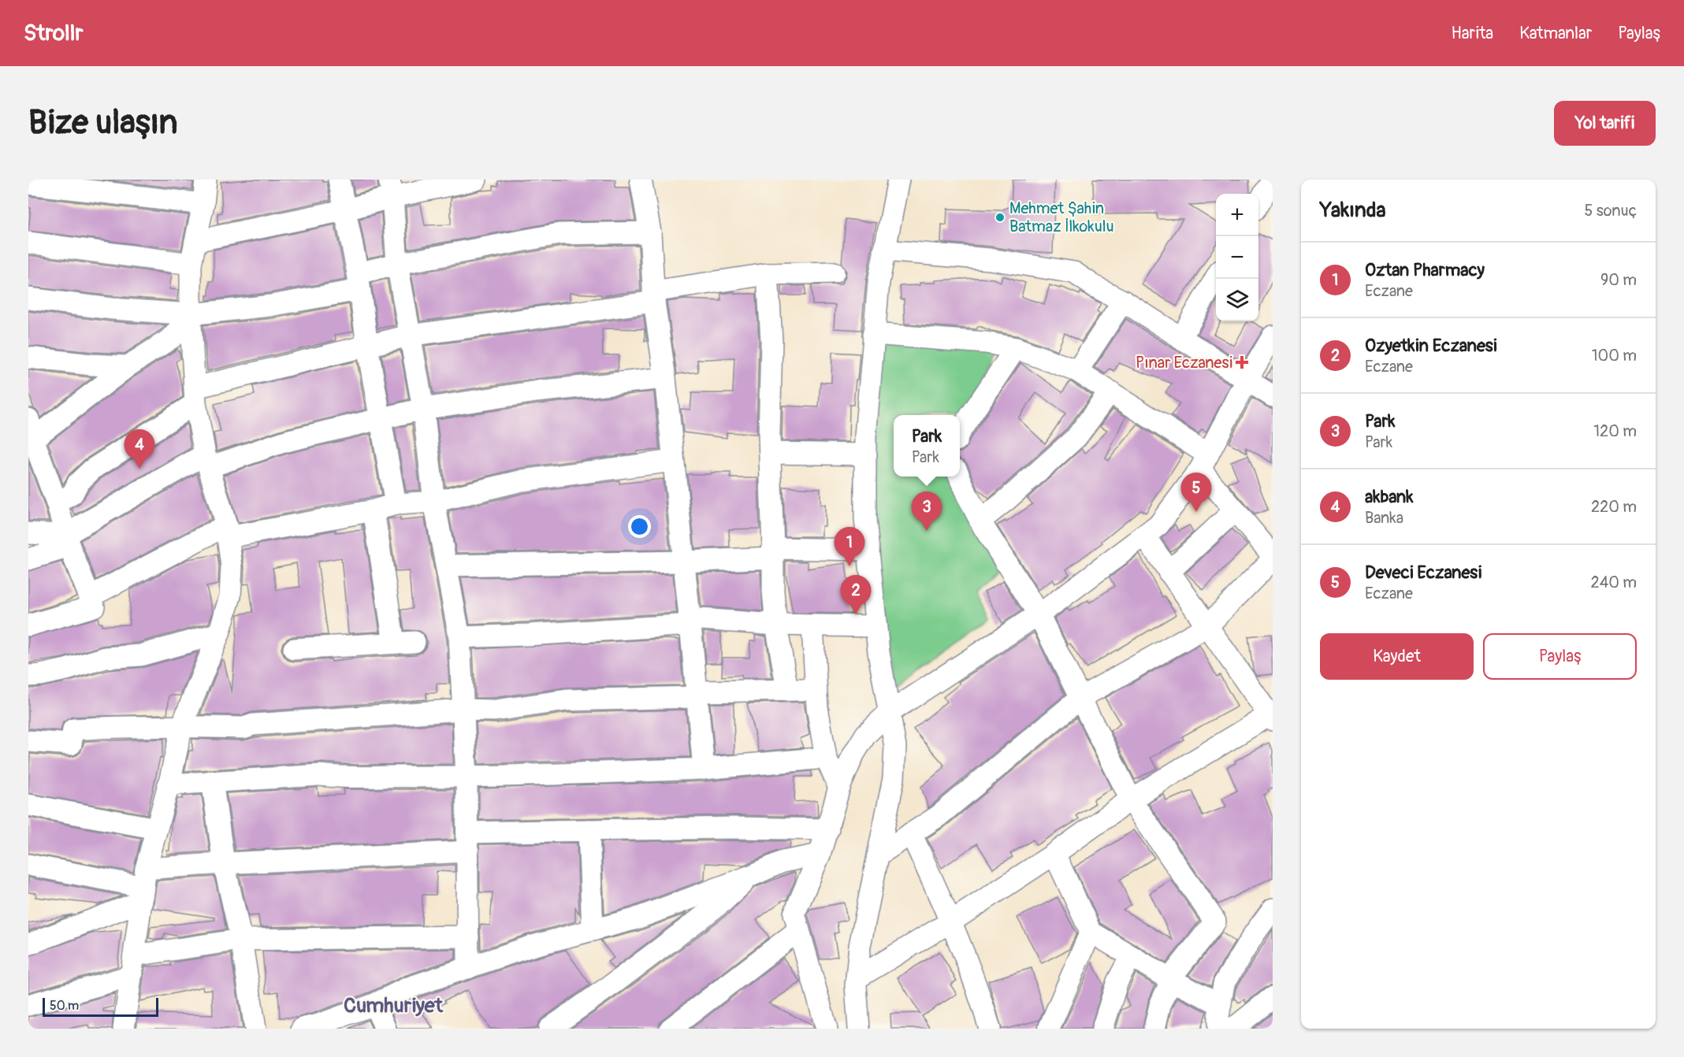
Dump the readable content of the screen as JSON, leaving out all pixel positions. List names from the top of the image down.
{
  "districts": ["Cumhuriyet"],
  "places": {
    "other": ["Mehmet Şahin Batmaz İlkokulu"],
    "health": ["Pınar Eczanesi"]
  },
  "scale_bar": "50 m",
  "page": {
    "header": "Strollr",
    "nav": ["Harita", "Katmanlar", "Paylaş"],
    "buttons": [
      "Yol tarifi",
      ["Kaydet", "Paylaş"]
    ],
    "title": "Bize ulaşın",
    "heading": ["Yakında", "5 sonuç"],
    "map_buttons": ["+", "−"],
    "list": [
      {
        "mark": "1",
        "name": "Oztan Pharmacy",
        "note": "Eczane",
        "value": "90 m"
      },
      {
        "mark": "2",
        "name": "Ozyetkin Eczanesi",
        "note": "Eczane",
        "value": "100 m"
      },
      {
        "mark": "3",
        "name": "Park",
        "note": "Park",
        "value": "120 m"
      },
      {
        "mark": "4",
        "name": "akbank",
        "note": "Banka",
        "value": "220 m"
      },
      {
        "mark": "5",
        "name": "Deveci Eczanesi",
        "note": "Eczane",
        "value": "240 m"
      }
    ],
    "popup": ["Park", "Park"],
    "pins": [
      "4",
      "5",
      "3",
      "1",
      "2"
    ],
    "scale": "50 m"
  }
}
